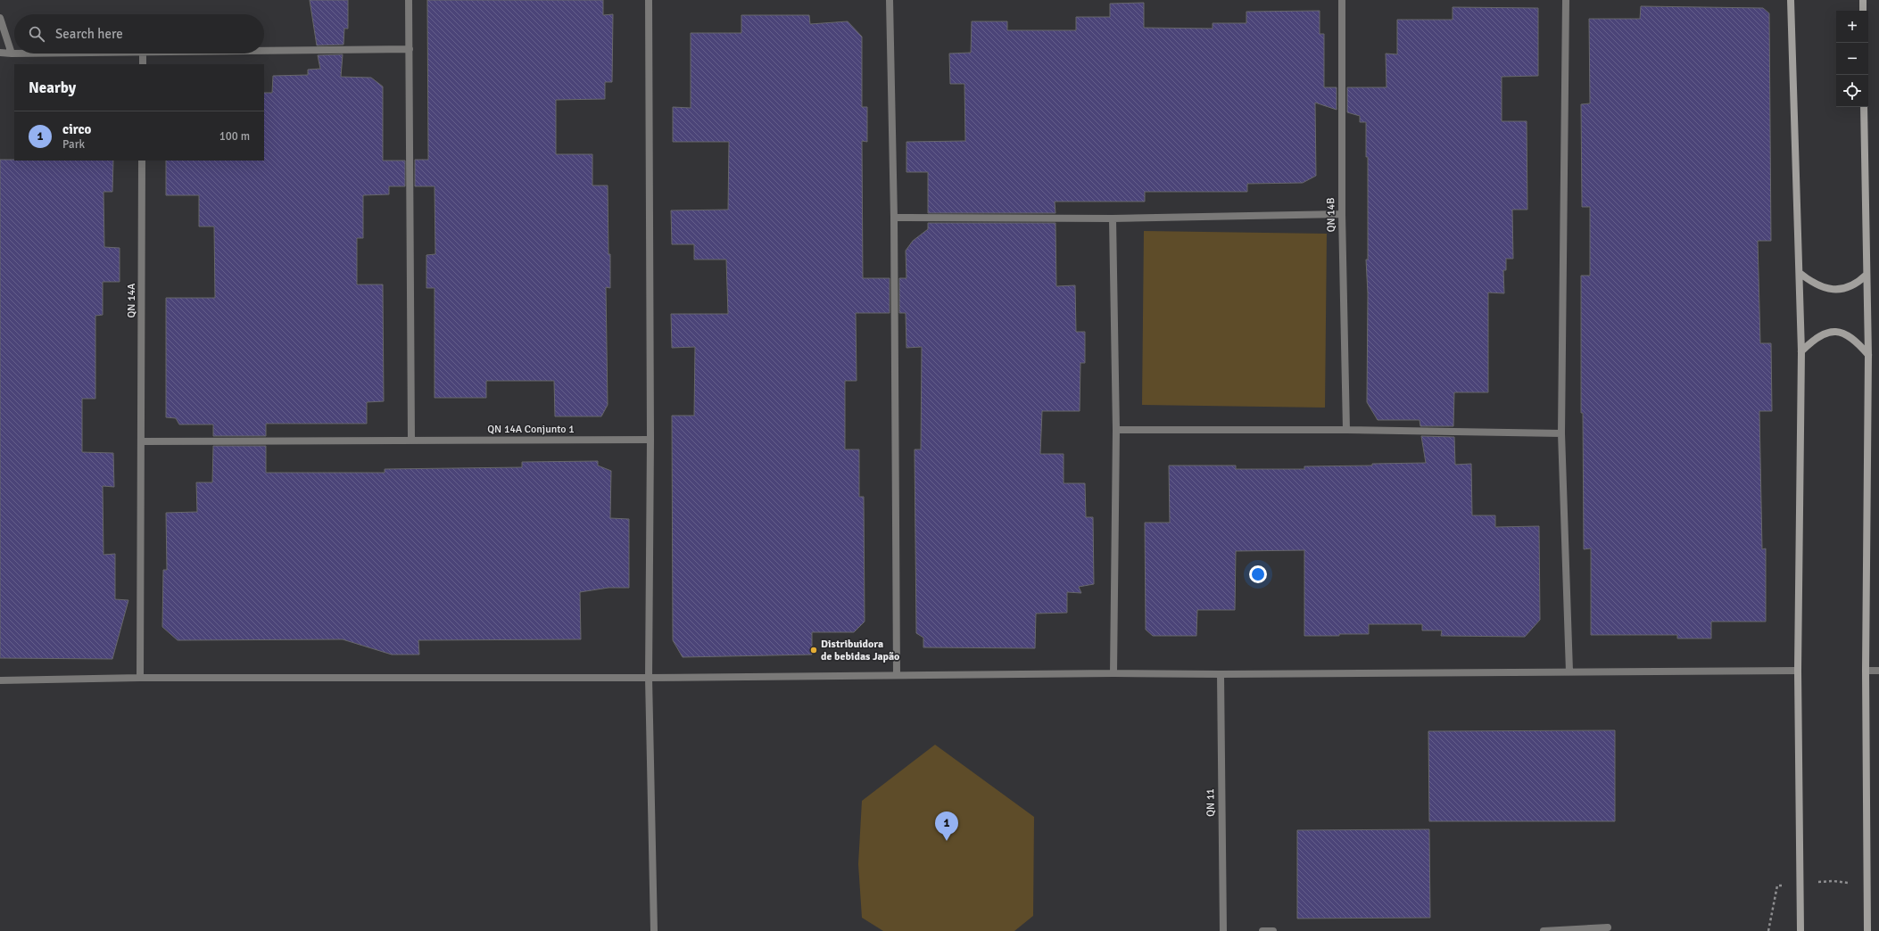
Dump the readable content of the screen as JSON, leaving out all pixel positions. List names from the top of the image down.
{
  "streets": {
    "street": [
      "QN 14B",
      "QN 14A",
      "QN 14A Conjunto 1",
      "QN 11"
    ]
  },
  "crossings": [
    ["QN 14A", "QN 14A Conjunto 1"]
  ],
  "places": ["Distribuidora de bebidas Japão"],
  "page": {
    "map_buttons": ["+", "−"],
    "search": "Search here",
    "heading": "Nearby",
    "list": [
      {
        "mark": "1",
        "name": "circo",
        "note": "Park",
        "value": "100 m"
      }
    ],
    "pins": "1"
  }
}
